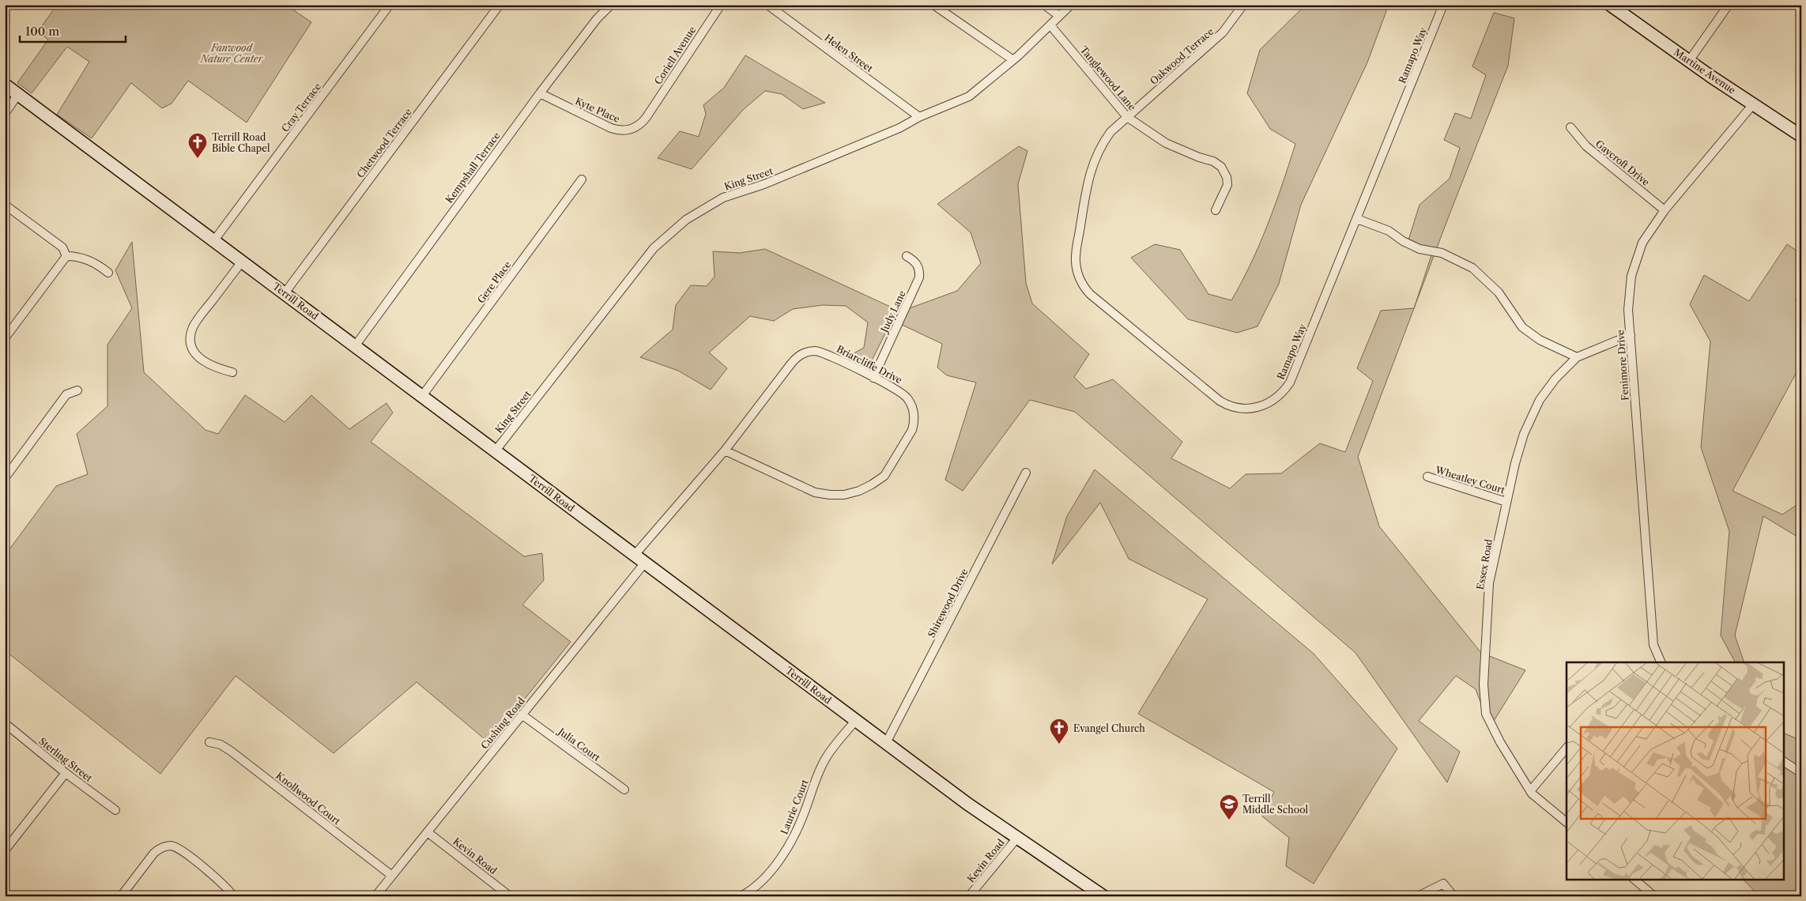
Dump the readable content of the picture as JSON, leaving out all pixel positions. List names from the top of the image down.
{
  "streets": {
    "street": [
      "Helen Street",
      "Coriell Avenue",
      "Ramapo Way",
      "Oakwood Terrace",
      "Martine Avenue",
      "Tanglewood Lane",
      "Cray Terrace",
      "Kyte Place",
      "Chetwood Terrace",
      "Gaycroft Drive",
      "Kempshall Terrace",
      "King Street",
      "Gere Place",
      "Terrill Road",
      "Judy Lane",
      "Briarcliffe Drive",
      "Fenimore Drive",
      "Wheatley Court",
      "Essex Road",
      "Shirewood Drive",
      "Cushing Road",
      "Julia Court",
      "Sterling Street",
      "Knollwood Court",
      "Laurie Court",
      "Kevin Road"
    ]
  },
  "crossings": [
    ["Helen Street", "King Street"],
    ["Coriell Avenue", "Kyte Place"],
    ["Ramapo Way", "Oakwood Terrace"],
    ["Ramapo Way", "Tanglewood Lane"],
    ["Oakwood Terrace", "Tanglewood Lane"],
    ["Martine Avenue", "Fenimore Drive"],
    ["Tanglewood Lane", "King Street"],
    ["Cray Terrace", "Terrill Road"],
    ["Kyte Place", "Kempshall Terrace"],
    ["Chetwood Terrace", "Terrill Road"],
    ["Gaycroft Drive", "Fenimore Drive"],
    ["Kempshall Terrace", "Terrill Road"],
    ["King Street", "Terrill Road"],
    ["Gere Place", "Terrill Road"],
    ["Terrill Road", "Briarcliffe Drive"],
    ["Terrill Road", "Shirewood Drive"],
    ["Terrill Road", "Cushing Road"],
    ["Terrill Road", "Laurie Court"],
    ["Terrill Road", "Kevin Road"],
    ["Judy Lane", "Briarcliffe Drive"],
    ["Fenimore Drive", "Essex Road"],
    ["Wheatley Court", "Essex Road"],
    ["Cushing Road", "Julia Court"],
    ["Cushing Road", "Knollwood Court"],
    ["Cushing Road", "Kevin Road"]
  ],
  "parks": ["Fanwood Nature Center"],
  "places": {
    "church": ["Terrill Road Bible Chapel", "Evangel Church"],
    "school or university": ["Terrill Middle School"]
  },
  "scale_bar": "100 m"
}
